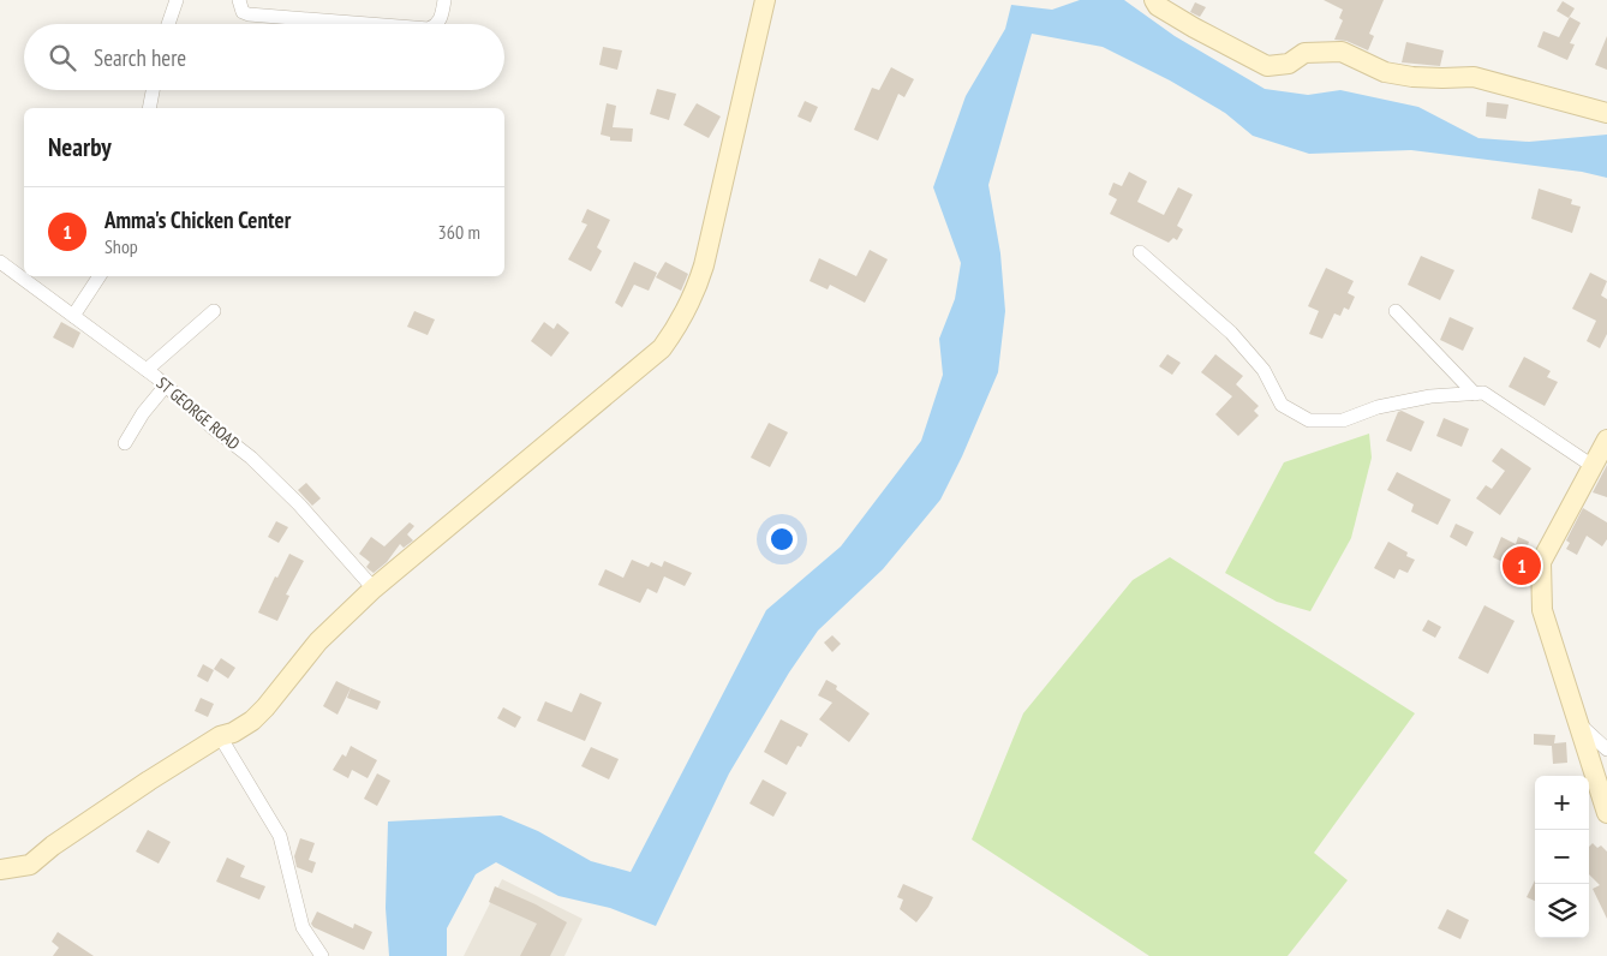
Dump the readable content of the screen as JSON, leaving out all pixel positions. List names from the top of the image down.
{
  "streets": {
    "street": ["ST GEORGE ROAD"]
  },
  "page": {
    "search": "Search here",
    "heading": "Nearby",
    "list": [
      {
        "mark": "1",
        "name": "Amma's Chicken Center",
        "note": "Shop",
        "value": "360 m"
      }
    ],
    "pins": "1",
    "map_buttons": ["+", "−"]
  }
}
